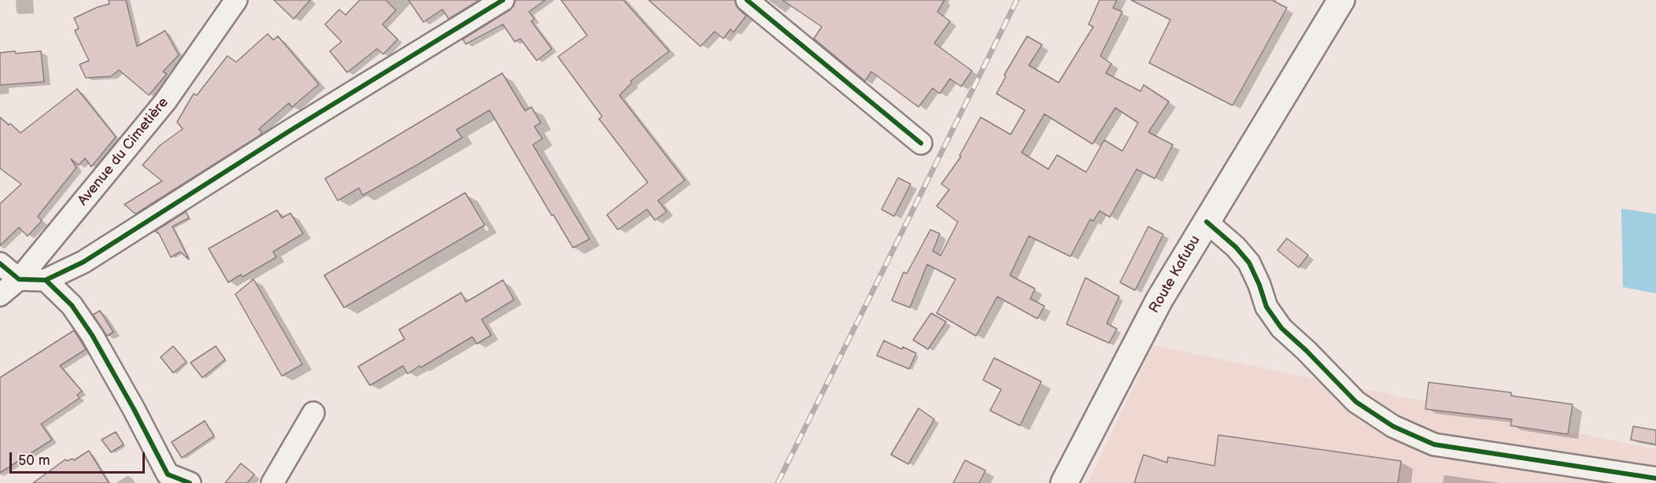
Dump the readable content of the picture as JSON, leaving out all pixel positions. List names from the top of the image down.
{
  "streets": {
    "main road": ["Route Kafubu"],
    "street": ["Avenue du Cimetière"]
  },
  "scale_bar": "50 m"
}
